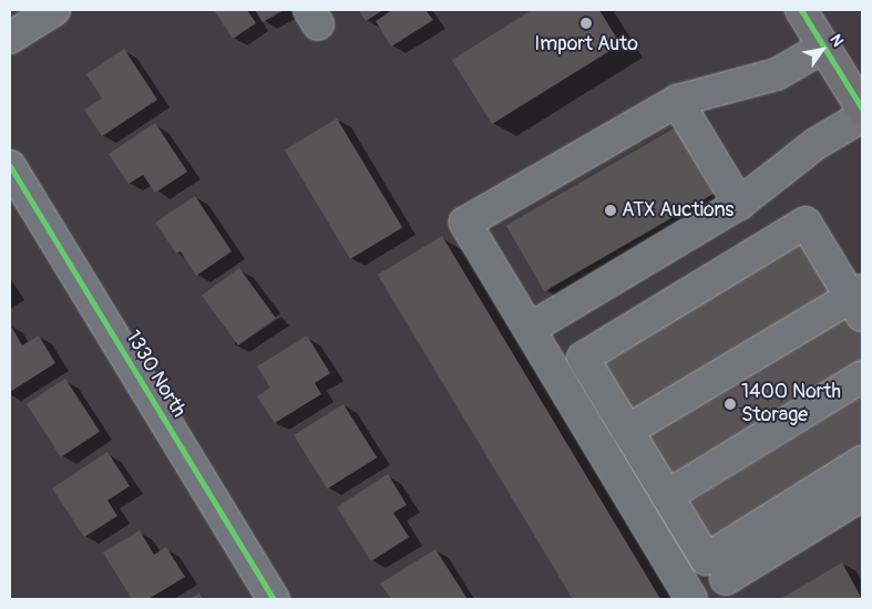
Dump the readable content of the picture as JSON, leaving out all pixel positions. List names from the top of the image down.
{
  "streets": {
    "street": ["1330 North"]
  },
  "places": ["Import Auto", "ATX Auctions", "1400 North Storage"],
  "north": "top right"
}
